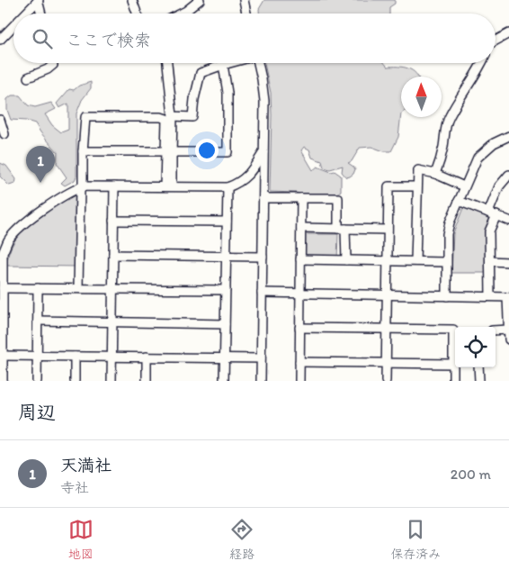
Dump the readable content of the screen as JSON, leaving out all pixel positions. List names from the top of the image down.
{
  "north": "top",
  "page": {
    "search": "ここで検索",
    "pins": "1",
    "heading": "周辺",
    "list": [
      {
        "mark": "1",
        "name": "天満社",
        "note": "寺社",
        "value": "200 m"
      }
    ],
    "nav": ["地図", "経路", "保存済み"]
  }
}
